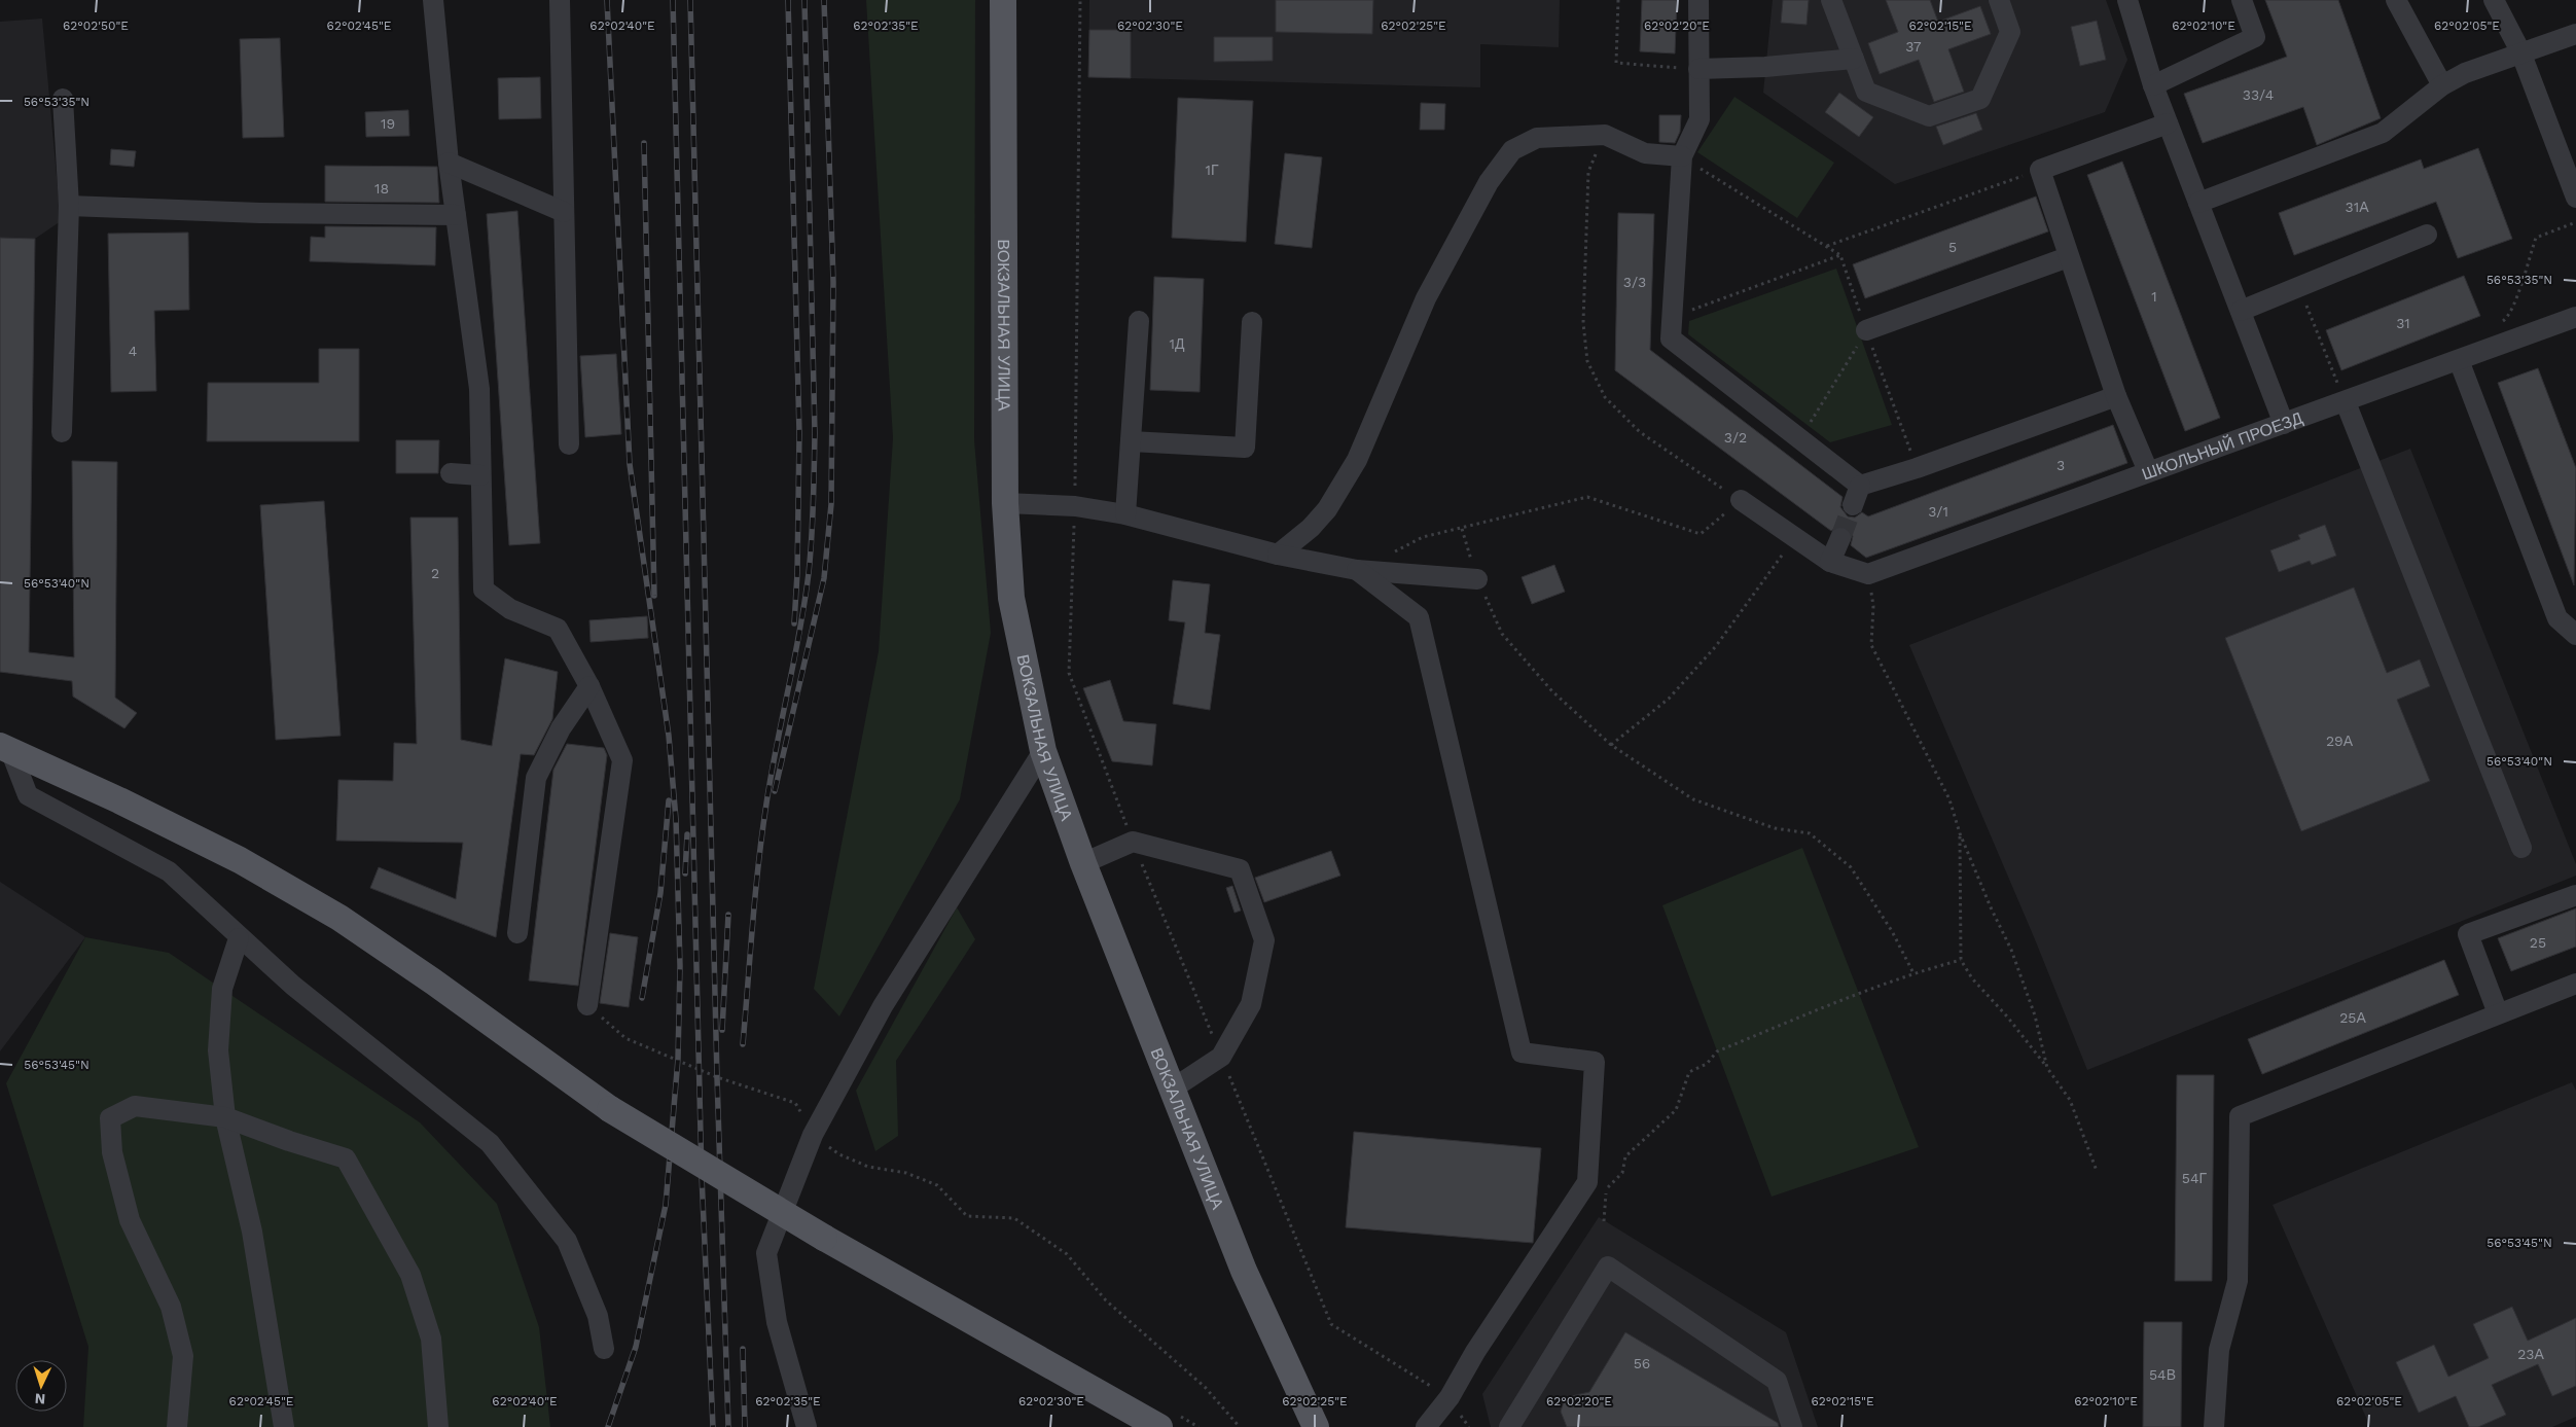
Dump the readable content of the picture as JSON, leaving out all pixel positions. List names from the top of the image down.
{
  "streets": {
    "main road": ["ВОКЗАЛЬНАЯ УЛИЦА"],
    "street": ["ШКОЛЬНЫЙ ПРОЕЗД"]
  },
  "house_numbers": [
    "37",
    "33/4",
    "19",
    "1Г",
    "18",
    "31А",
    "5",
    "3/3",
    "1",
    "31",
    "1Д",
    "4",
    "3/2",
    "3",
    "3/1",
    "2",
    "29А",
    "25",
    "25А",
    "54Г",
    "23А",
    "56",
    "54В"
  ],
  "north": "bottom",
  "coordinates": [
    "62°02'50\"E",
    "62°02'25\"E",
    "62°02'45\"E",
    "62°02'40\"E",
    "62°02'35\"E",
    "62°02'30\"E",
    "62°02'20\"E",
    "62°02'15\"E",
    "62°02'10\"E",
    "62°02'05\"E",
    "56°53'35\"N",
    "56°53'40\"N",
    "56°53'45\"N"
  ]
}
